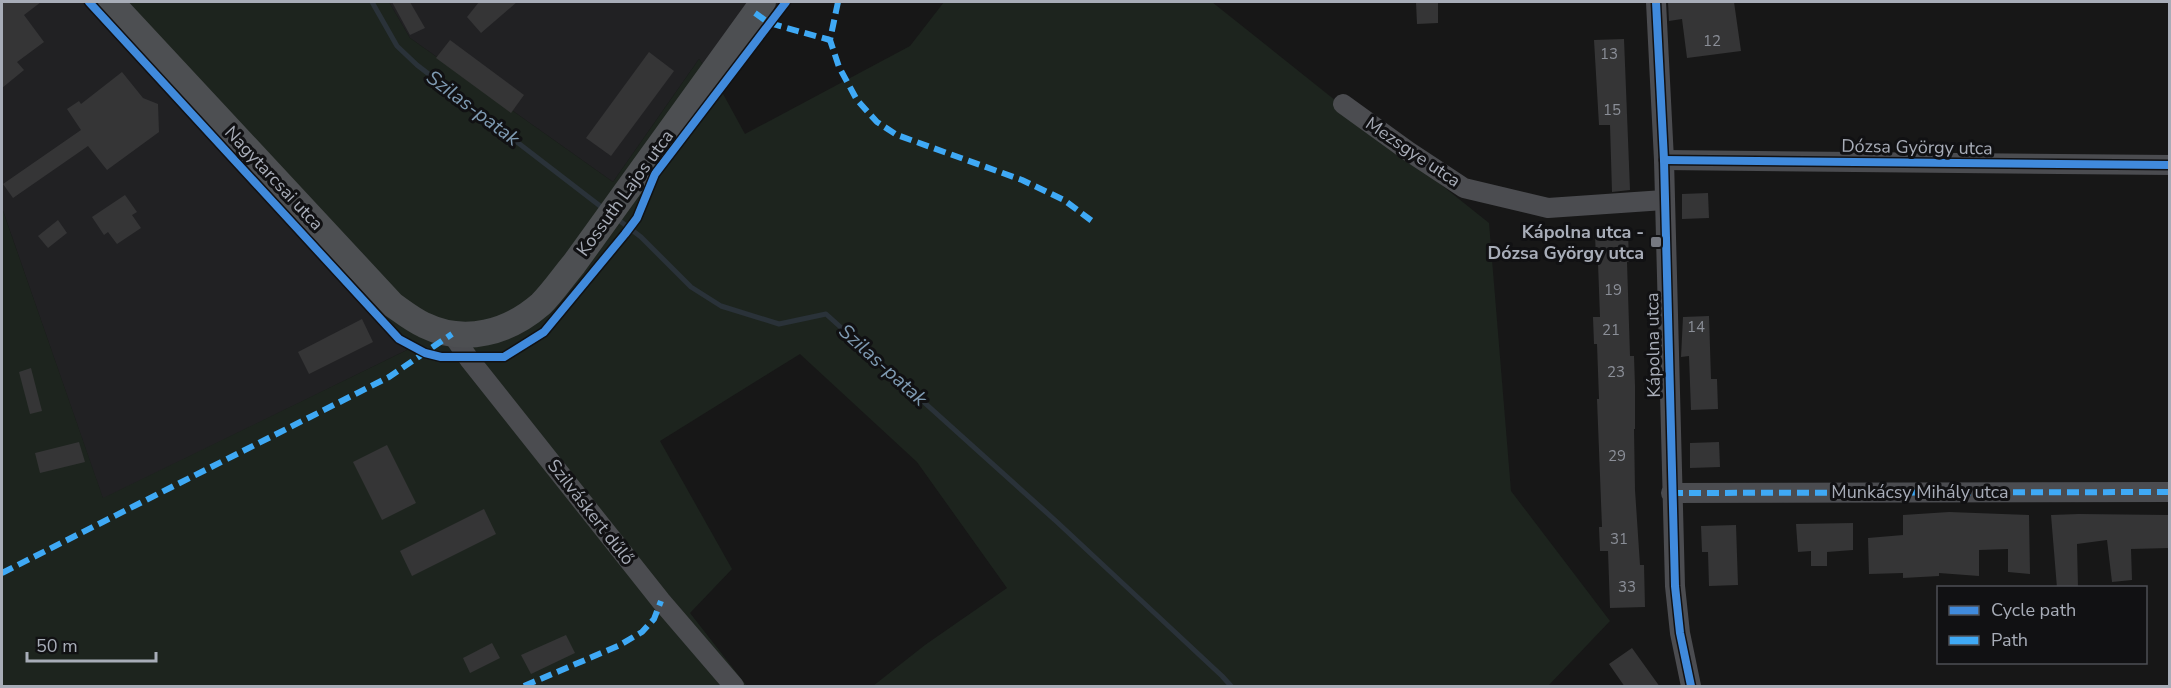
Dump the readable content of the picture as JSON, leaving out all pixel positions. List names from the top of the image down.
{
  "streets": {
    "main road": ["Nagytarcsai utca", "Kossuth Lajos utca"],
    "street": [
      "Dózsa György utca",
      "Mezsgye utca",
      "Kápolna utca",
      "Munkácsy Mihály utca",
      "Szilváskert dűlő"
    ]
  },
  "crossings": [
    ["Dózsa György utca", "Kápolna utca"],
    ["Mezsgye utca", "Kápolna utca"],
    ["Nagytarcsai utca", "Kossuth Lajos utca"],
    ["Nagytarcsai utca", "Szilváskert dűlő"],
    ["Kossuth Lajos utca", "Szilváskert dűlő"],
    ["Kápolna utca", "Munkácsy Mihály utca"]
  ],
  "water": ["Szilas-patak"],
  "places": {
    "transit": ["Kápolna utca - Dózsa György utca"]
  },
  "house_numbers": [
    "12",
    "13",
    "15",
    "19",
    "14",
    "21",
    "23",
    "29",
    "31",
    "33"
  ],
  "legend": ["Cycle path", "Path"],
  "scale_bar": "50 m"
}
